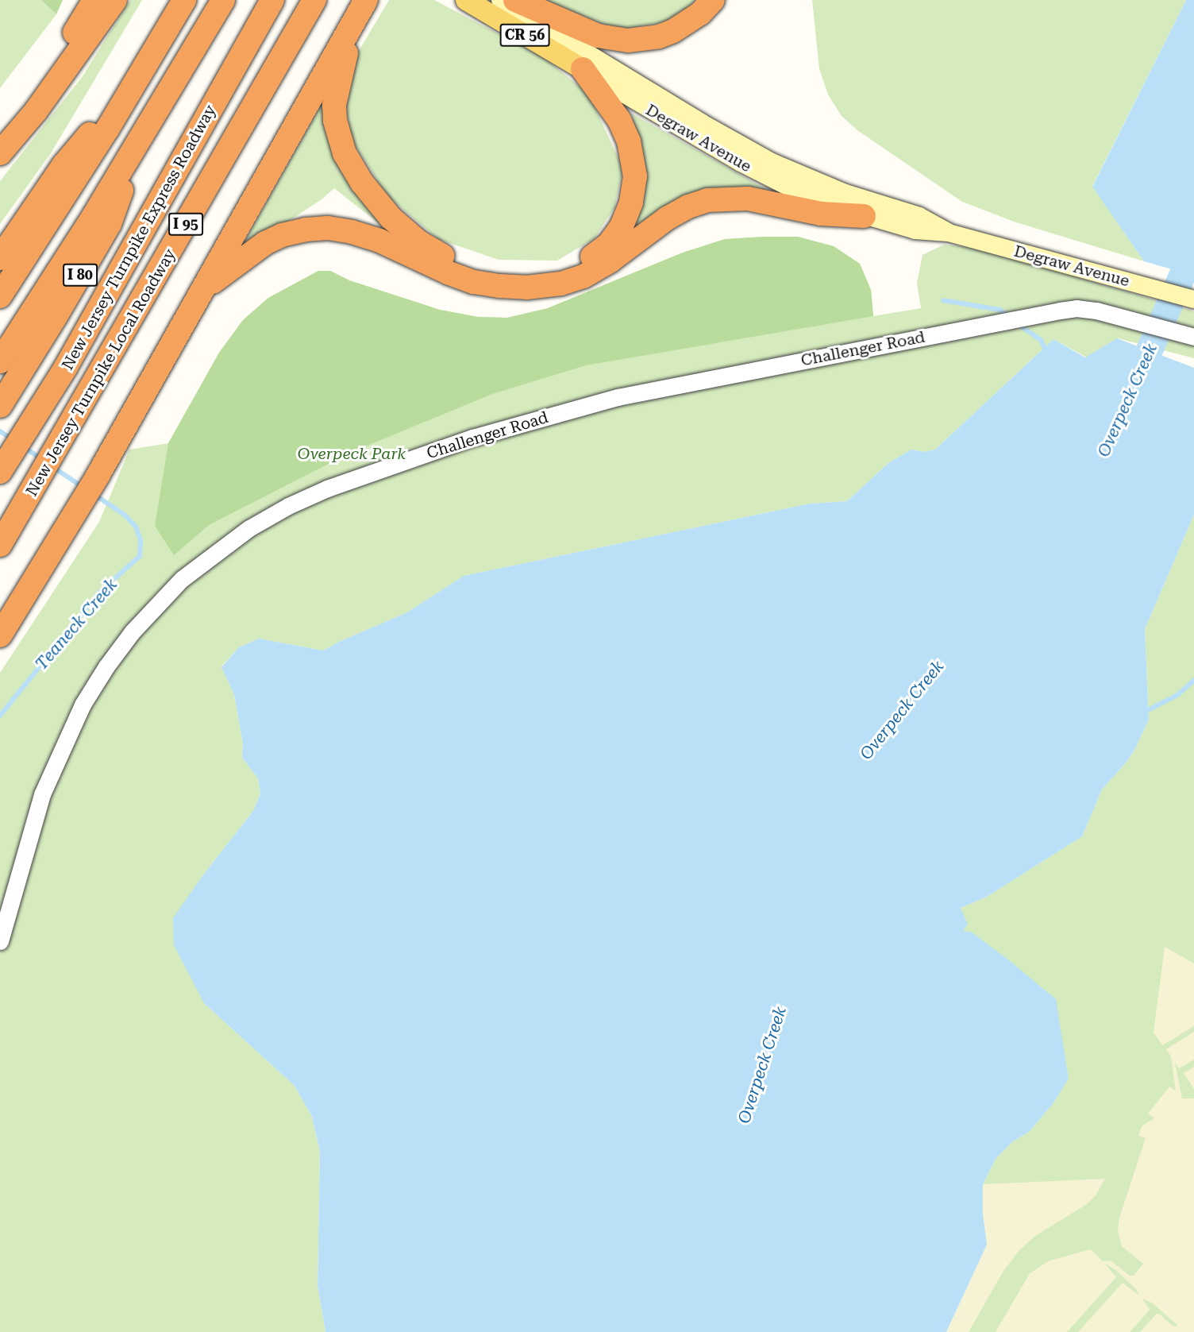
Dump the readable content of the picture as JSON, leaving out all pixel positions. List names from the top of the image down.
{
  "streets": {
    "highway": [
      "I 95",
      "New Jersey Turnpike Express Roadway",
      "I 80",
      "New Jersey Turnpike Local Roadway"
    ],
    "main road": ["CR 56", "Degraw Avenue"],
    "street": ["Challenger Road"]
  },
  "water": ["Overpeck Creek", "Teaneck Creek"],
  "parks": ["Overpeck Park"]
}
